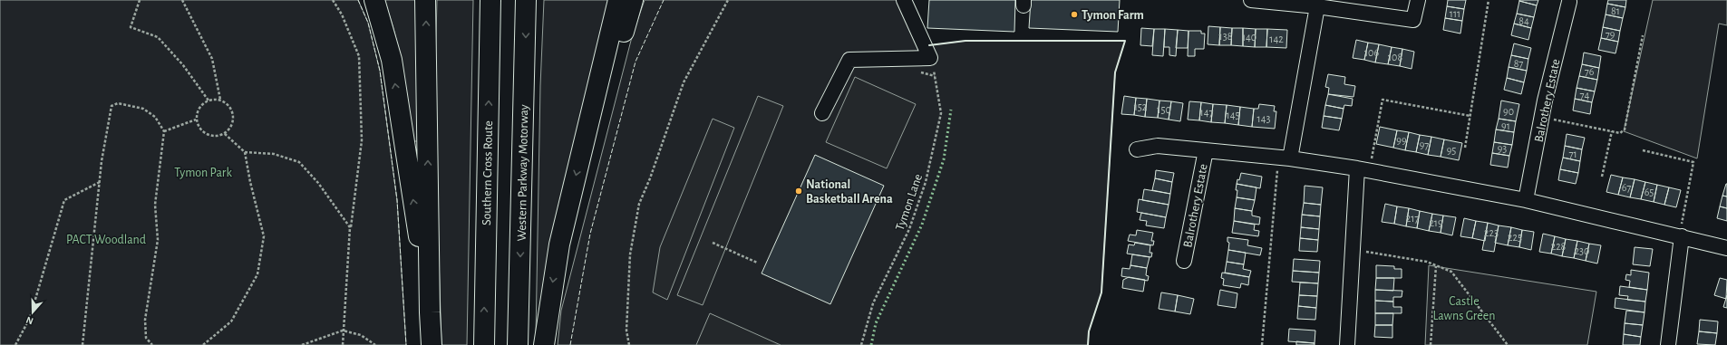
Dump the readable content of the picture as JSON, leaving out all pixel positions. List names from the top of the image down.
{
  "streets": {
    "highway": ["Southern Cross Route", "Western Parkway Motorway"],
    "street": ["Balrothery Estate"],
    "path": ["Tymon Lane"]
  },
  "parks": ["Tymon Park", "PACT Woodland", "Castle Lawns Green"],
  "places": ["Tymon Farm", "National Basketball Arena"],
  "house_numbers": [
    "81",
    "111",
    "84",
    "79",
    "138",
    "140",
    "142",
    "106",
    "108",
    "87",
    "76",
    "74",
    "152",
    "150",
    "90",
    "147",
    "145",
    "143",
    "91",
    "99",
    "97",
    "93",
    "95",
    "71",
    "67",
    "65",
    "217",
    "219",
    "223",
    "225",
    "228",
    "230"
  ],
  "north": "bottom"
}
